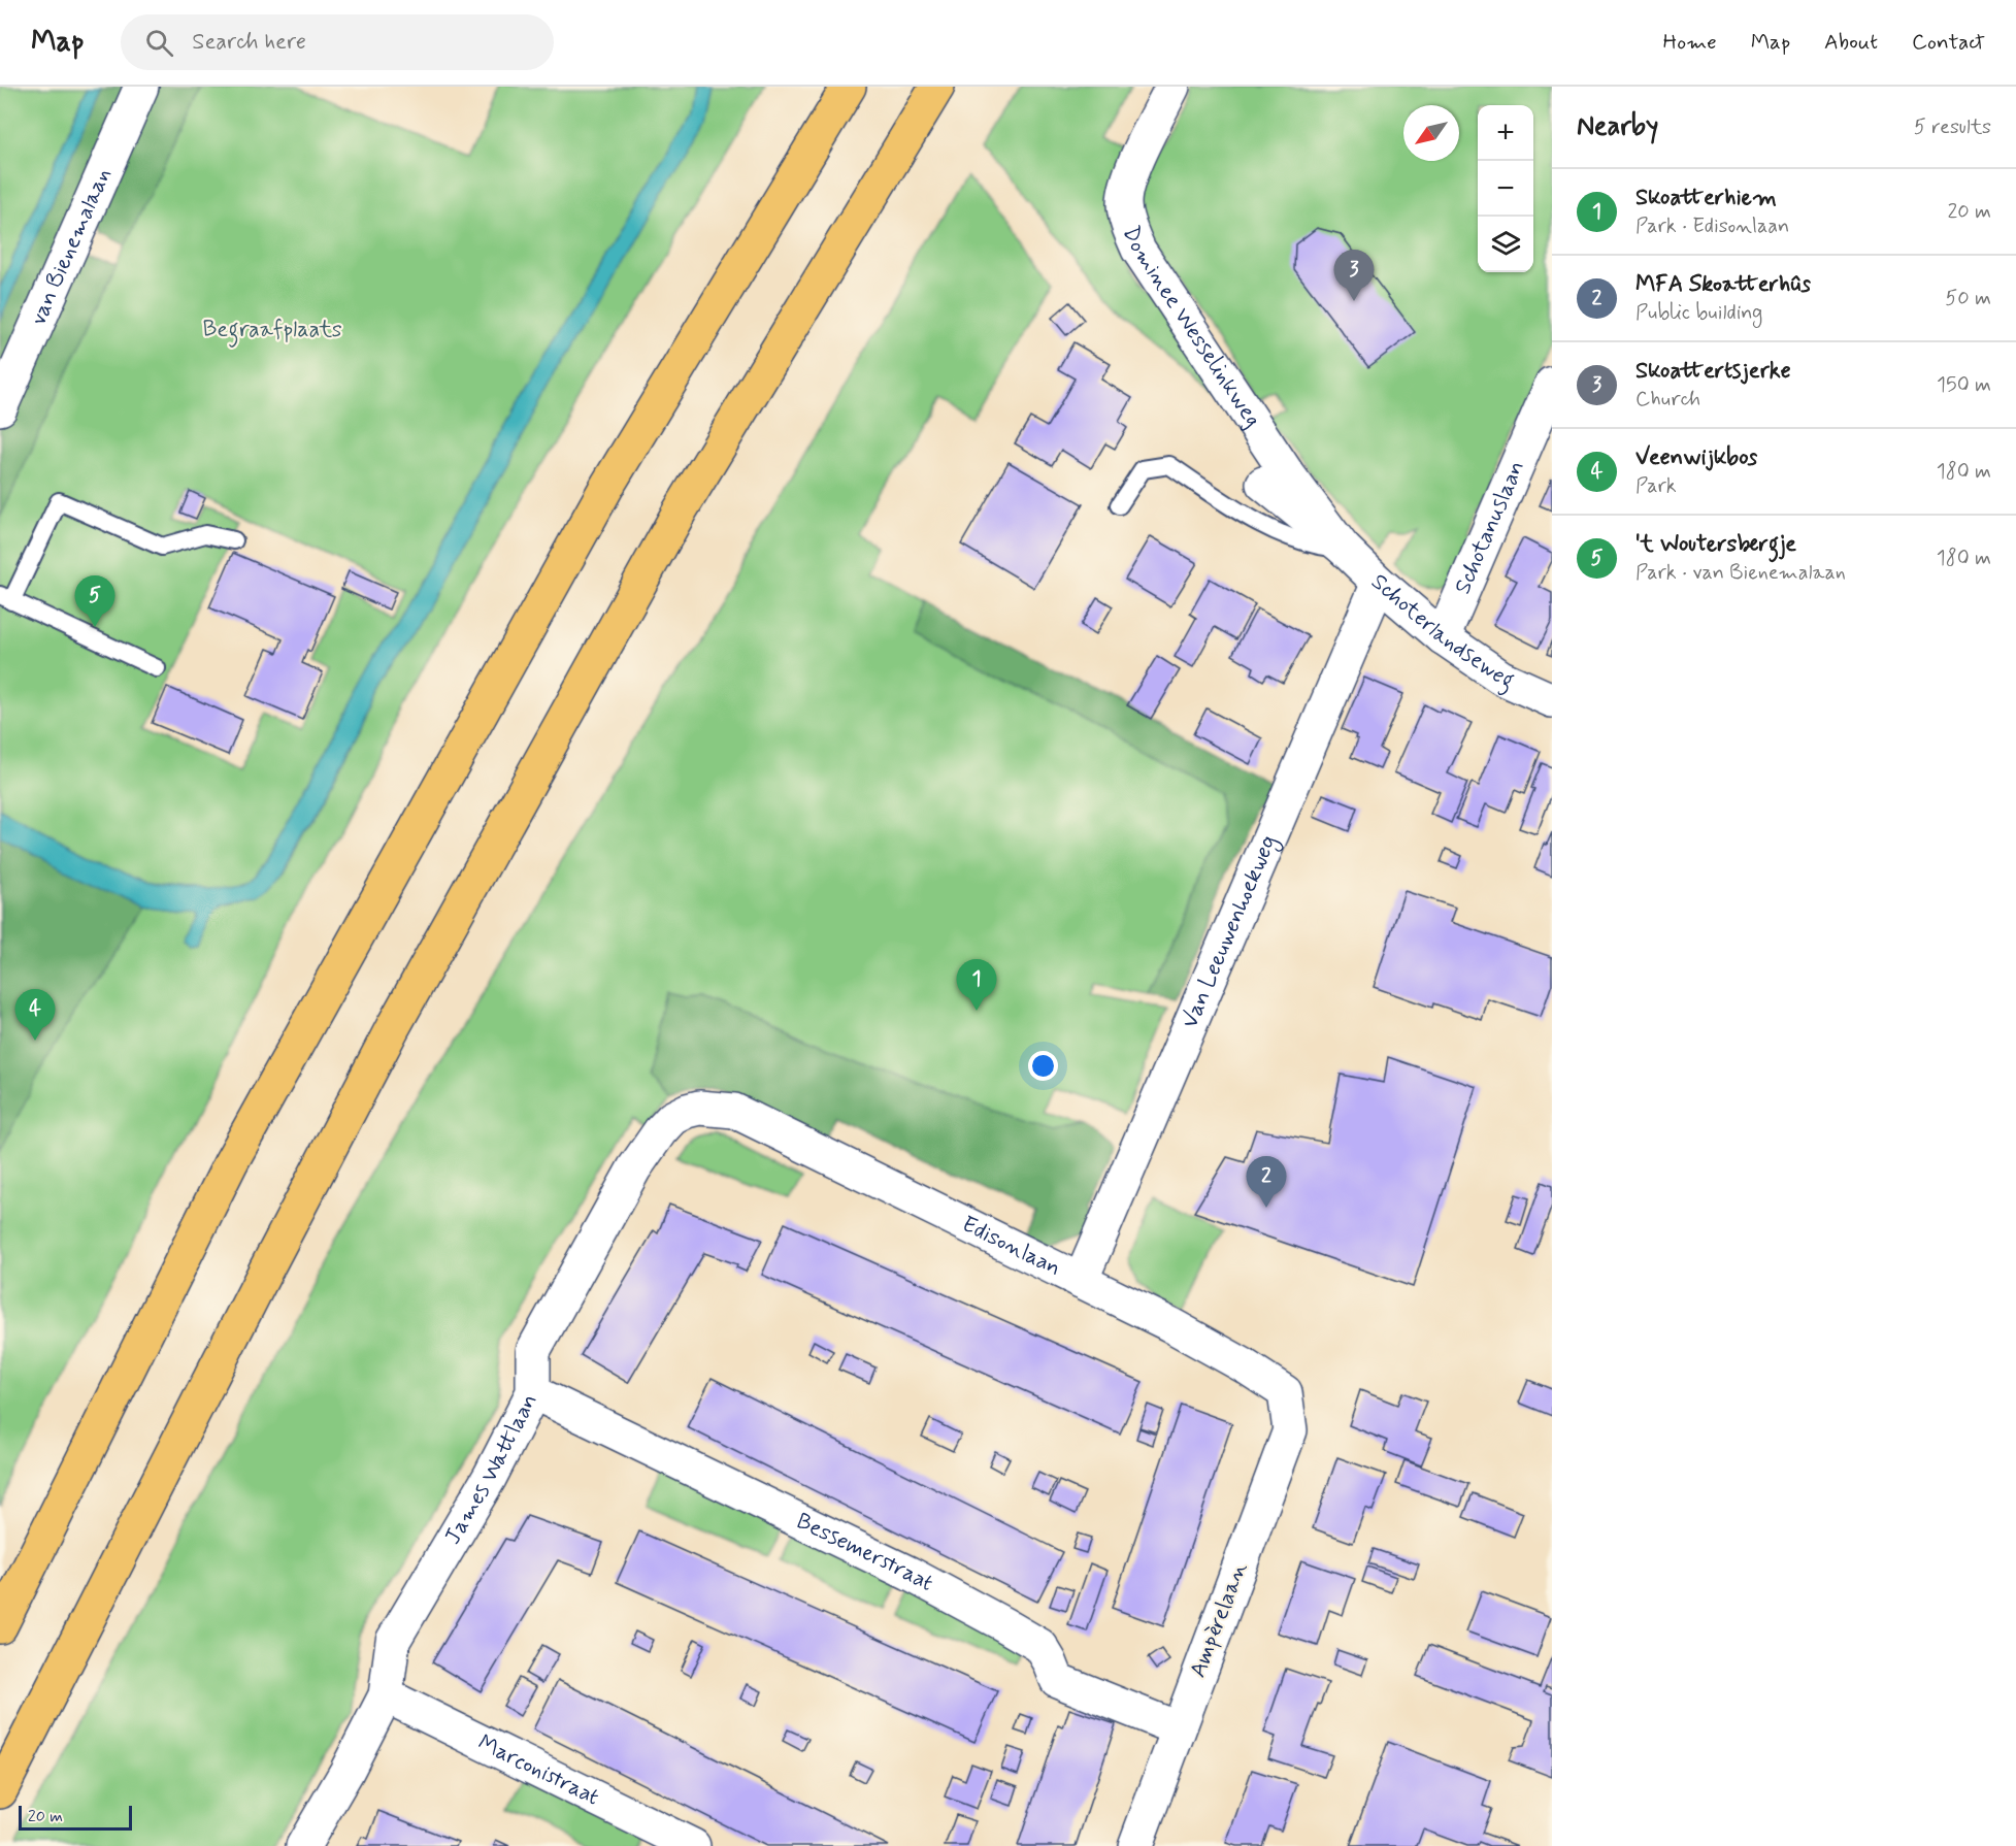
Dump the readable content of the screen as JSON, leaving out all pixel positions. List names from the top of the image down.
{
  "streets": {
    "street": [
      "van Bienemalaan",
      "Dominee Wesselinkweg",
      "Schotanuslaan",
      "Schoterlandseweg",
      "Van Leeuwenhoekweg",
      "Edisonlaan",
      "James Wattlaan",
      "Bessemerstraat",
      "Ampèrelaan",
      "Marconistraat"
    ]
  },
  "crossings": [
    ["Dominee Wesselinkweg", "Schoterlandseweg"],
    ["Schotanuslaan", "Schoterlandseweg"],
    ["Schoterlandseweg", "Van Leeuwenhoekweg"],
    ["Van Leeuwenhoekweg", "Edisonlaan"],
    ["Edisonlaan", "James Wattlaan"],
    ["Edisonlaan", "Ampèrelaan"],
    ["James Wattlaan", "Bessemerstraat"],
    ["James Wattlaan", "Marconistraat"],
    ["Bessemerstraat", "Ampèrelaan"]
  ],
  "parks": ["Begraafplaats"],
  "scale_bar": "20 m",
  "north": "bottom left",
  "page": {
    "header": "Map",
    "search": "Search here",
    "nav": [
      "Home",
      "Map",
      "About",
      "Contact"
    ],
    "heading": ["Nearby", "5 results"],
    "map_buttons": ["+", "−"],
    "list": [
      {
        "mark": "1",
        "name": "Skoatterhiem",
        "note": "Park · Edisonlaan",
        "value": "20 m"
      },
      {
        "mark": "2",
        "name": "MFA Skoatterhûs",
        "note": "Public building",
        "value": "50 m"
      },
      {
        "mark": "3",
        "name": "Skoattertsjerke",
        "note": "Church",
        "value": "150 m"
      },
      {
        "mark": "4",
        "name": "Veenwijkbos",
        "note": "Park",
        "value": "180 m"
      },
      {
        "mark": "5",
        "name": "'t Woutersbergje",
        "note": "Park · van Bienemalaan",
        "value": "180 m"
      }
    ],
    "pins": [
      "3",
      "5",
      "1",
      "4",
      "2"
    ],
    "scale": "20 m"
  }
}
